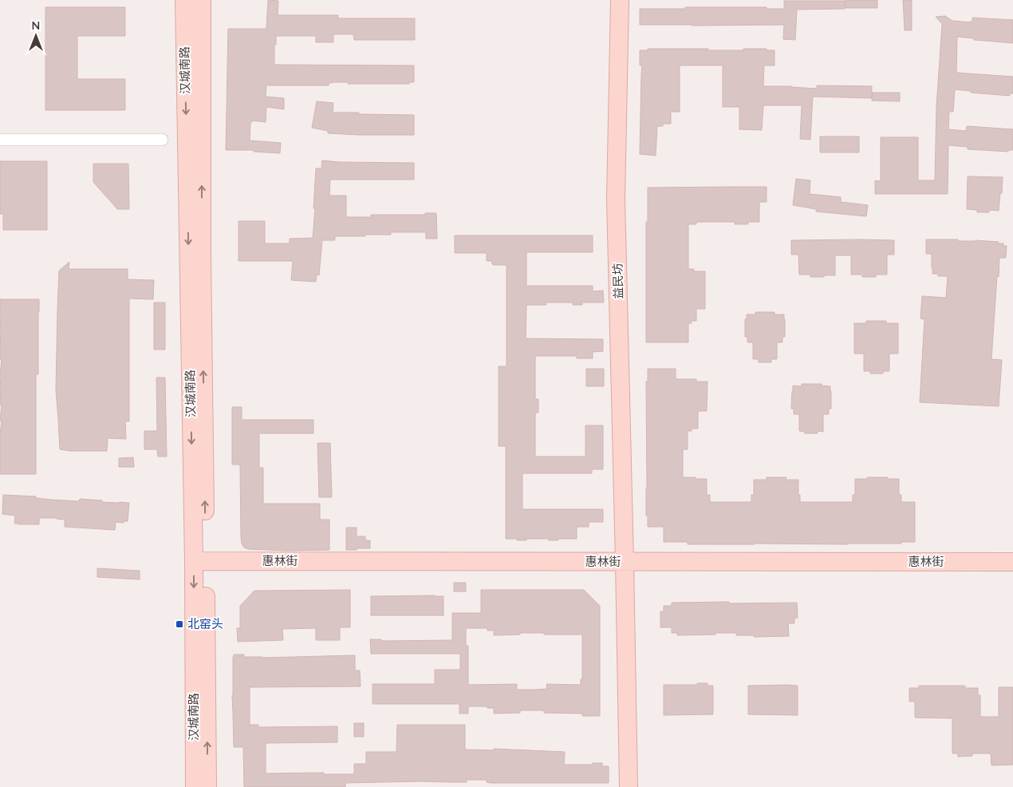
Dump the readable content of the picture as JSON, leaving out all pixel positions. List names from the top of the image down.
{
  "streets": {
    "street": ["汉城南路", "益民坊", "惠林街"]
  },
  "crossings": [
    ["汉城南路", "惠林街"],
    ["益民坊", "惠林街"]
  ],
  "places": {
    "transit": ["北窑头"]
  },
  "north": "top"
}
